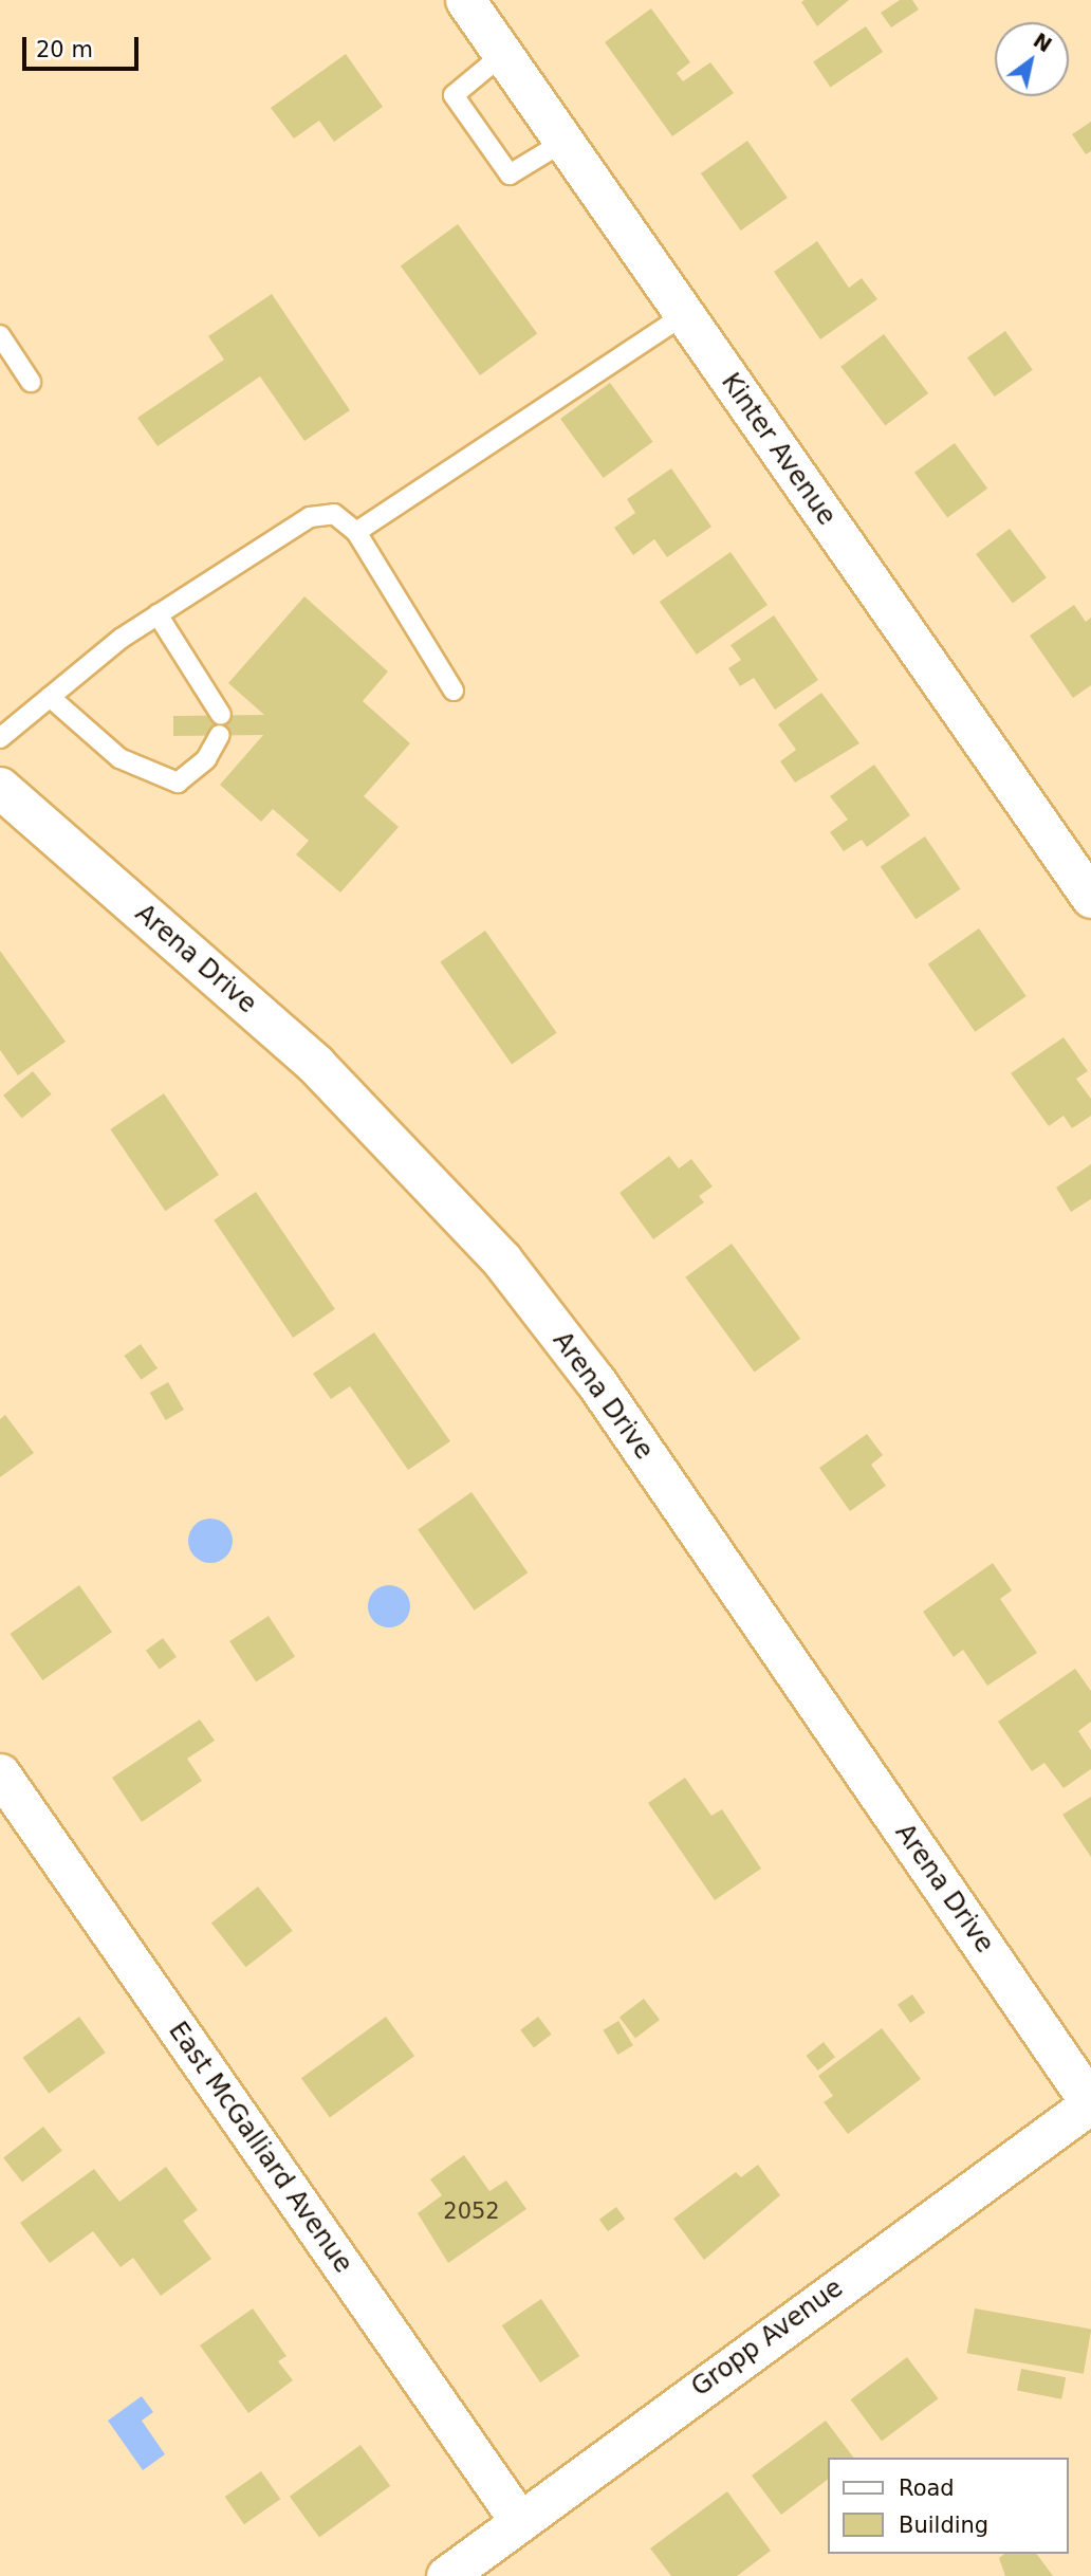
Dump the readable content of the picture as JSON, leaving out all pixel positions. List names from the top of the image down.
{
  "streets": {
    "main road": ["Arena Drive"],
    "street": ["Kinter Avenue", "East McGalliard Avenue", "Gropp Avenue"]
  },
  "crossings": [
    ["Arena Drive", "Gropp Avenue"],
    ["East McGalliard Avenue", "Gropp Avenue"]
  ],
  "house_numbers": ["2052"],
  "legend": ["Road", "Building"],
  "scale_bar": "20 m",
  "north": "top right"
}
